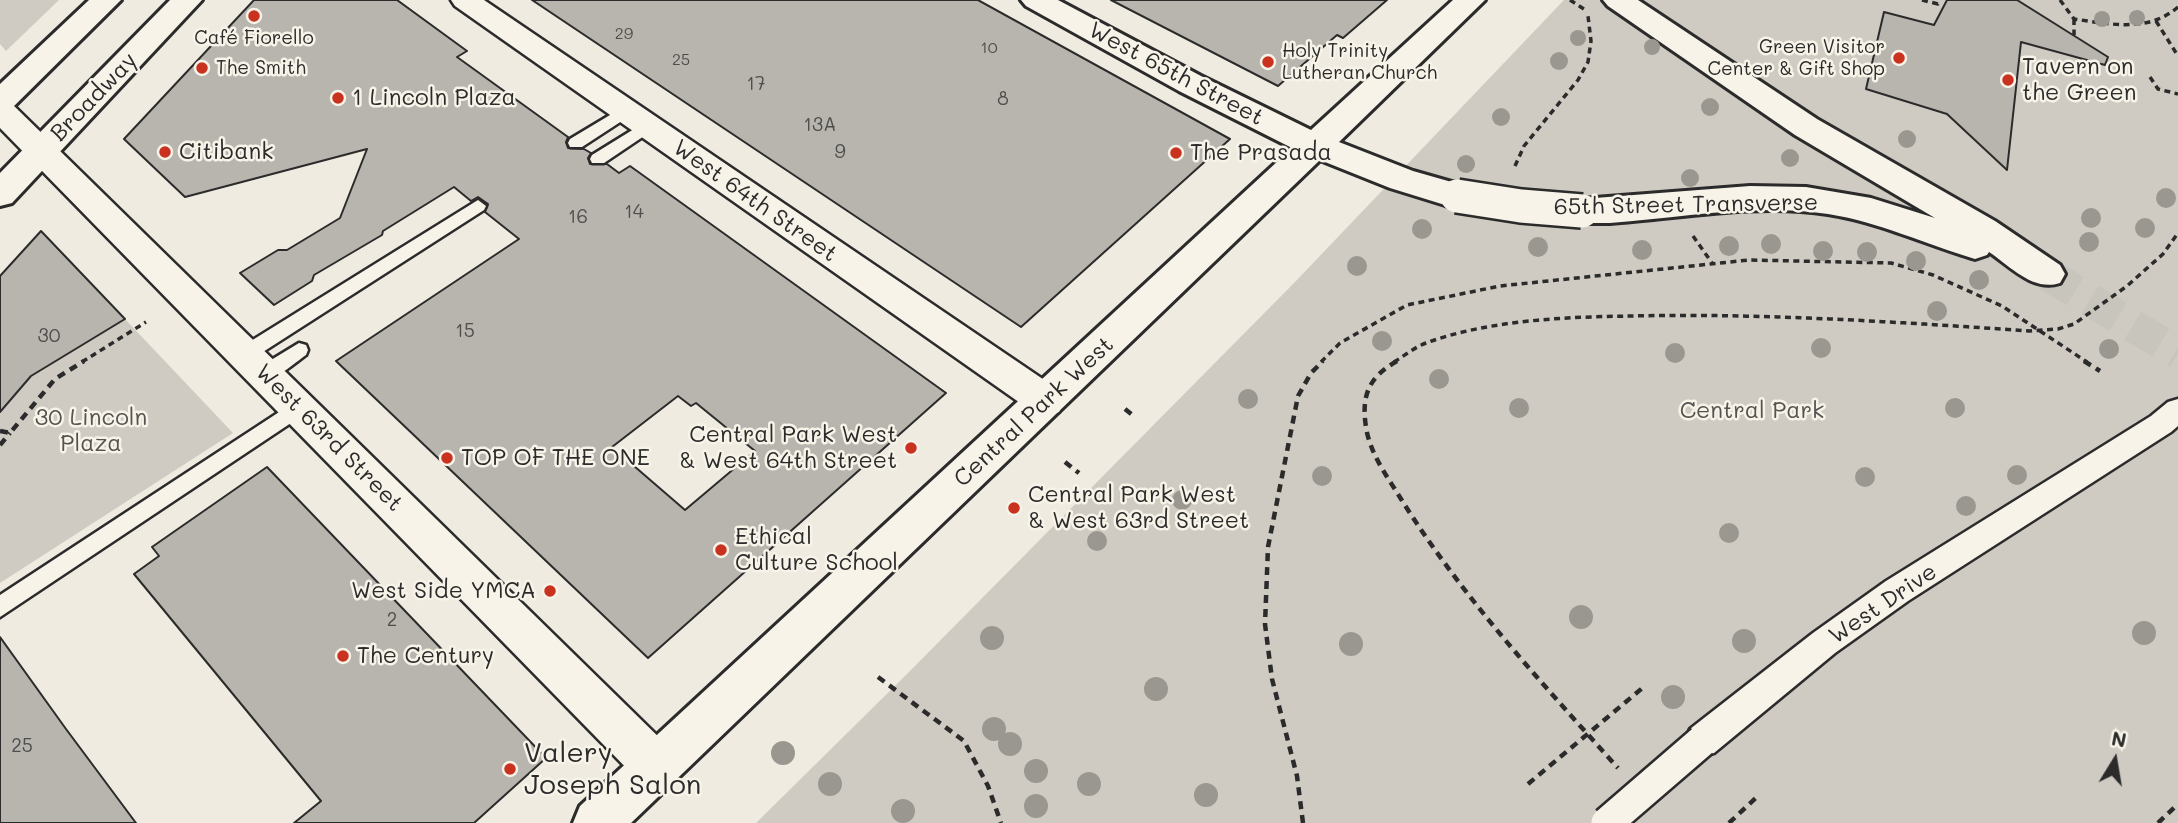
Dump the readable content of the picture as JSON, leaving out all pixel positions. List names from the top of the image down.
{
  "streets": {
    "main road": [
      "West 65th Street",
      "Broadway",
      "65th Street Transverse",
      "Central Park West"
    ],
    "street": ["West 64th Street", "West 63rd Street", "West Drive"]
  },
  "crossings": [
    ["West 65th Street", "65th Street Transverse"],
    ["West 65th Street", "Central Park West"],
    ["Broadway", "West 63rd Street"],
    ["West 64th Street", "Central Park West"],
    ["65th Street Transverse", "Central Park West"],
    ["Central Park West", "West 63rd Street"]
  ],
  "parks": ["Central Park", "30 Lincoln Plaza"],
  "places": [
    "Café Fiorello",
    "Green Visitor Center & Gift Shop",
    "Holy Trinity Lutheran Church",
    "The Smith",
    "Tavern on the Green",
    "1 Lincoln Plaza",
    "Citibank",
    "The Prasada",
    "Central Park West & West 64th Street",
    "TOP OF THE ONE",
    "Central Park West & West 63rd Street",
    "Ethical Culture School",
    "West Side YMCA",
    "The Century",
    "Valery Joseph Salon"
  ],
  "house_numbers": [
    "29",
    "10",
    "25",
    "17",
    "8",
    "13A",
    "9",
    "14",
    "16",
    "15",
    "30",
    "2",
    "25"
  ],
  "north": "top"
}
